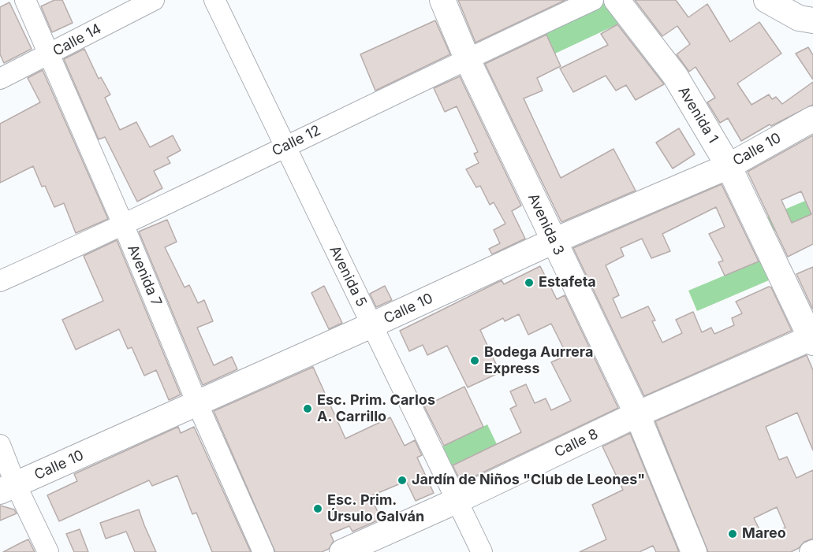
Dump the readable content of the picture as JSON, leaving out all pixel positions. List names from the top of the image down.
{
  "streets": {
    "main road": [
      "Avenida 1",
      "Calle 10",
      "Avenida 3",
      "Calle 8"
    ],
    "street": [
      "Calle 14",
      "Calle 12",
      "Avenida 7",
      "Avenida 5"
    ]
  },
  "crossings": [
    ["Calle 14", "Avenida 7"],
    ["Avenida 1", "Calle 10"],
    ["Avenida 1", "Calle 8"],
    ["Calle 12", "Avenida 3"],
    ["Calle 12", "Avenida 7"],
    ["Calle 12", "Avenida 5"],
    ["Calle 10", "Avenida 3"],
    ["Calle 10", "Avenida 7"],
    ["Calle 10", "Avenida 5"],
    ["Avenida 3", "Calle 8"],
    ["Avenida 5", "Calle 8"]
  ],
  "places": [
    "Estafeta",
    "Bodega Aurrera Express",
    "Esc. Prim. Carlos A. Carrillo",
    "Jardín de Niños \"Club de Leones\"",
    "Esc. Prim. Úrsulo Galván",
    "Mareo"
  ]
}
